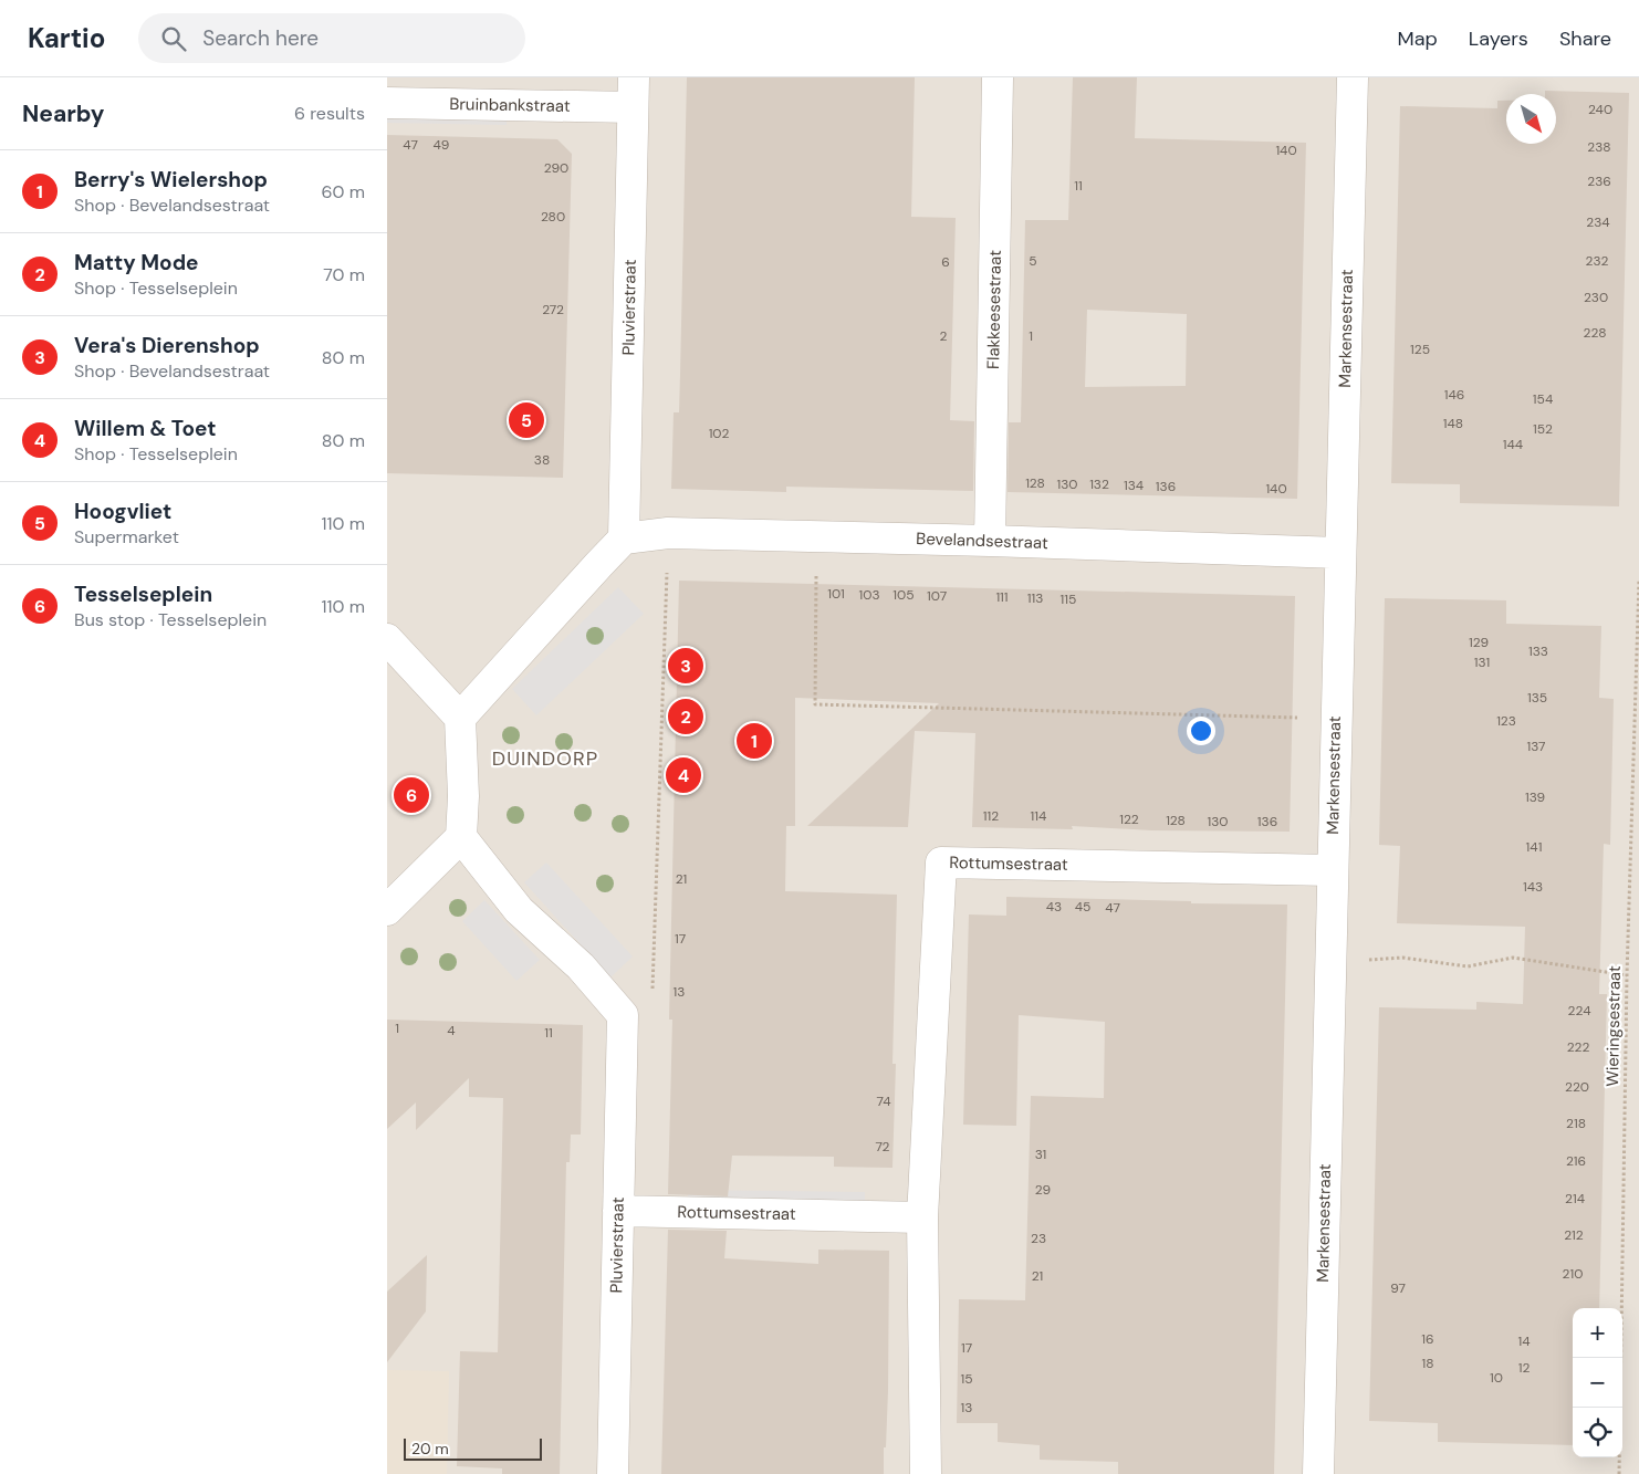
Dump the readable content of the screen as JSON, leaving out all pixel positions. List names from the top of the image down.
{
  "streets": {
    "street": [
      "Bruinbankstraat",
      "Pluvierstraat",
      "Flakkeesestraat",
      "Markensestraat",
      "Bevelandsestraat",
      "Rottumsestraat"
    ],
    "path": ["Wieringsestraat"]
  },
  "crossings": [
    ["Bruinbankstraat", "Pluvierstraat"],
    ["Pluvierstraat", "Bevelandsestraat"],
    ["Pluvierstraat", "Rottumsestraat"],
    ["Flakkeesestraat", "Bevelandsestraat"],
    ["Markensestraat", "Bevelandsestraat"],
    ["Markensestraat", "Rottumsestraat"]
  ],
  "districts": ["DUINDORP"],
  "house_numbers": [
    "240",
    "47",
    "49",
    "238",
    "140",
    "290",
    "236",
    "11",
    "280",
    "234",
    "5",
    "232",
    "6",
    "230",
    "272",
    "228",
    "2",
    "1",
    "125",
    "146",
    "154",
    "148",
    "152",
    "102",
    "144",
    "38",
    "128",
    "130",
    "132",
    "134",
    "136",
    "140",
    "101",
    "103",
    "105",
    "107",
    "111",
    "113",
    "115",
    "129",
    "133",
    "131",
    "135",
    "123",
    "137",
    "139",
    "112",
    "114",
    "122",
    "128",
    "130",
    "136",
    "141",
    "21",
    "143",
    "43",
    "45",
    "47",
    "17",
    "13",
    "224",
    "1",
    "4",
    "11",
    "222",
    "220",
    "74",
    "218",
    "72",
    "31",
    "216",
    "29",
    "214",
    "212",
    "23",
    "210",
    "21",
    "97",
    "16",
    "14",
    "17",
    "18",
    "12",
    "10",
    "15",
    "13"
  ],
  "scale_bar": "20 m",
  "north": "bottom right",
  "page": {
    "header": "Kartio",
    "search": "Search here",
    "nav": ["Map", "Layers", "Share"],
    "heading": ["Nearby", "6 results"],
    "list": [
      {
        "mark": "1",
        "name": "Berry's Wielershop",
        "note": "Shop · Bevelandsestraat",
        "value": "60 m"
      },
      {
        "mark": "2",
        "name": "Matty Mode",
        "note": "Shop · Tesselseplein",
        "value": "70 m"
      },
      {
        "mark": "3",
        "name": "Vera's Dierenshop",
        "note": "Shop · Bevelandsestraat",
        "value": "80 m"
      },
      {
        "mark": "4",
        "name": "Willem & Toet",
        "note": "Shop · Tesselseplein",
        "value": "80 m"
      },
      {
        "mark": "5",
        "name": "Hoogvliet",
        "note": "Supermarket",
        "value": "110 m"
      },
      {
        "mark": "6",
        "name": "Tesselseplein",
        "note": "Bus stop · Tesselseplein",
        "value": "110 m"
      }
    ],
    "pins": [
      "5",
      "3",
      "2",
      "1",
      "4",
      "6"
    ],
    "map_buttons": ["+", "−"],
    "scale": "20 m"
  }
}
